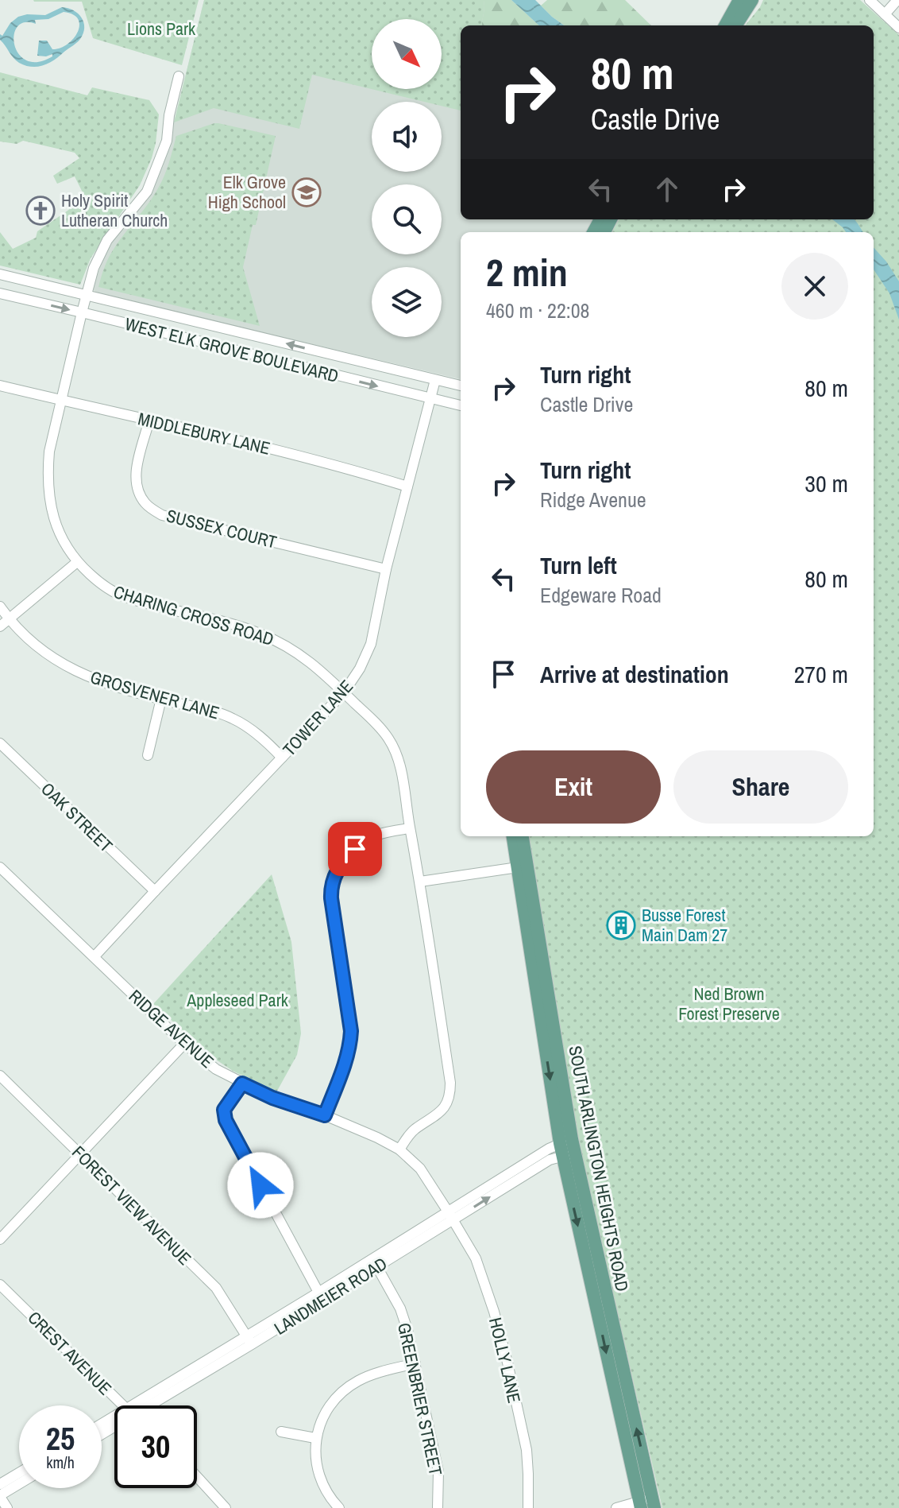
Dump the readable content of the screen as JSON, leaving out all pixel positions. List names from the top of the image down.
{
  "streets": {
    "main road": ["SOUTH ARLINGTON HEIGHTS ROAD"],
    "street": [
      "WEST ELK GROVE BOULEVARD",
      "MIDDLEBURY LANE",
      "SUSSEX COURT",
      "CHARING CROSS ROAD",
      "GROSVENER LANE",
      "TOWER LANE",
      "OAK STREET",
      "RIDGE AVENUE",
      "FOREST VIEW AVENUE",
      "LANDMEIER ROAD",
      "CREST AVENUE",
      "HOLLY LANE",
      "GREENBRIER STREET"
    ]
  },
  "crossings": [
    ["WEST ELK GROVE BOULEVARD", "CHARING CROSS ROAD"],
    ["WEST ELK GROVE BOULEVARD", "TOWER LANE"],
    ["MIDDLEBURY LANE", "SUSSEX COURT"],
    ["MIDDLEBURY LANE", "CHARING CROSS ROAD"],
    ["MIDDLEBURY LANE", "TOWER LANE"],
    ["SUSSEX COURT", "TOWER LANE"],
    ["CHARING CROSS ROAD", "TOWER LANE"],
    ["CHARING CROSS ROAD", "RIDGE AVENUE"],
    ["GROSVENER LANE", "TOWER LANE"],
    ["TOWER LANE", "OAK STREET"],
    ["TOWER LANE", "RIDGE AVENUE"],
    ["RIDGE AVENUE", "LANDMEIER ROAD"],
    ["RIDGE AVENUE", "HOLLY LANE"],
    ["SOUTH ARLINGTON HEIGHTS ROAD", "LANDMEIER ROAD"],
    ["FOREST VIEW AVENUE", "LANDMEIER ROAD"],
    ["LANDMEIER ROAD", "HOLLY LANE"],
    ["LANDMEIER ROAD", "GREENBRIER STREET"]
  ],
  "parks": ["Lions Park", "Ned Brown Forest Preserve", "Appleseed Park"],
  "places": {
    "school or university": ["Elk Grove High School"],
    "church": ["Holy Spirit Lutheran Church"],
    "building": ["Busse Forest Main Dam 27"]
  },
  "north": "bottom right",
  "page": {
    "turn": ["80 m", "Castle Drive"],
    "heading": ["2 min", "460 m · 22:08"],
    "list": [
      {
        "name": "Turn right",
        "note": "Castle Drive",
        "value": "80 m"
      },
      {
        "name": "Turn right",
        "note": "Ridge Avenue",
        "value": "30 m"
      },
      {
        "name": "Turn left",
        "note": "Edgeware Road",
        "value": "80 m"
      },
      {
        "name": "Arrive at destination",
        "value": "270 m"
      }
    ],
    "buttons": ["Exit", "Share"],
    "speed": "25 km/h",
    "limit": "30"
  }
}
